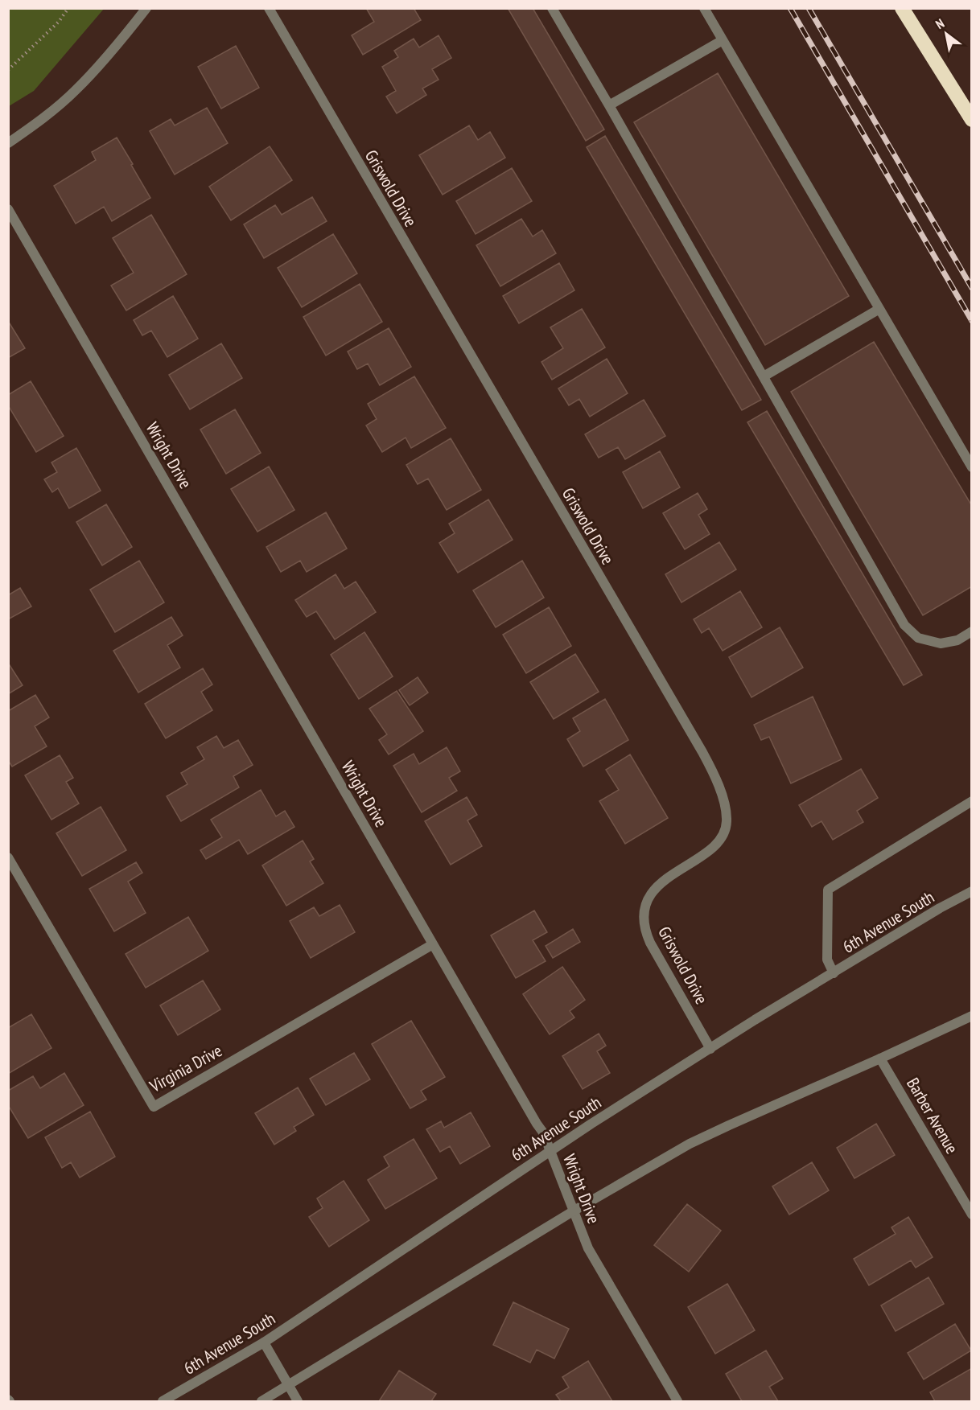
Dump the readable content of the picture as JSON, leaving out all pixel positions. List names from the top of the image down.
{
  "streets": {
    "street": [
      "Griswold Drive",
      "Wright Drive",
      "6th Avenue South",
      "Virginia Drive",
      "Barber Avenue"
    ]
  },
  "crossings": [
    ["Griswold Drive", "6th Avenue South"],
    ["Wright Drive", "6th Avenue South"],
    ["Wright Drive", "Virginia Drive"]
  ],
  "north": "top left"
}
